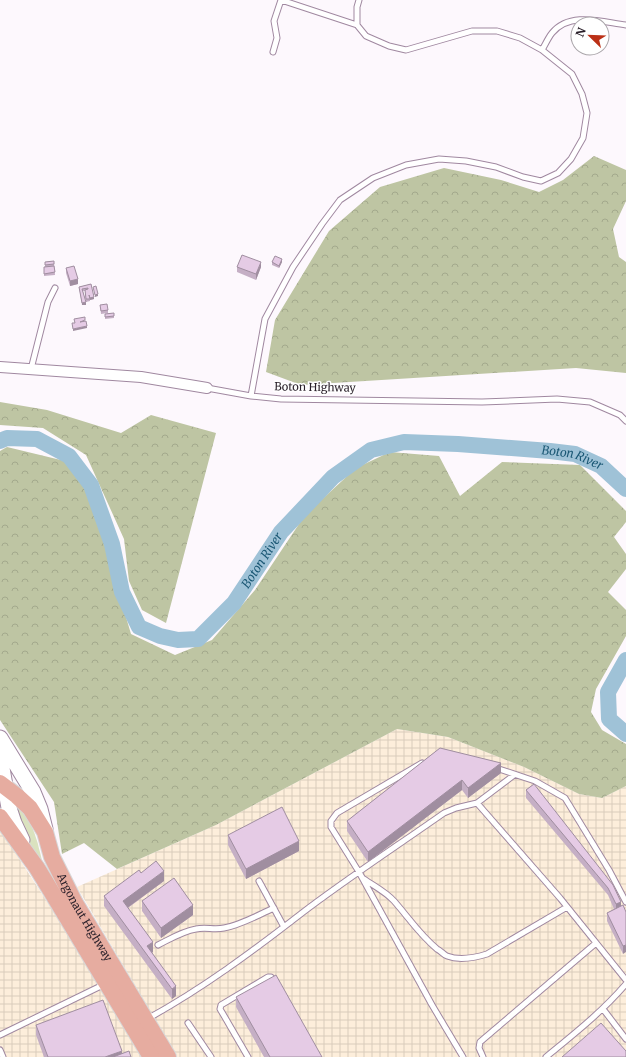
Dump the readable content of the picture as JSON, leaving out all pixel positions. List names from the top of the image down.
{
  "streets": {
    "main road": ["Argonaut Highway"],
    "street": ["Boton Highway"]
  },
  "water": ["Boton River"],
  "north": "top left"
}
